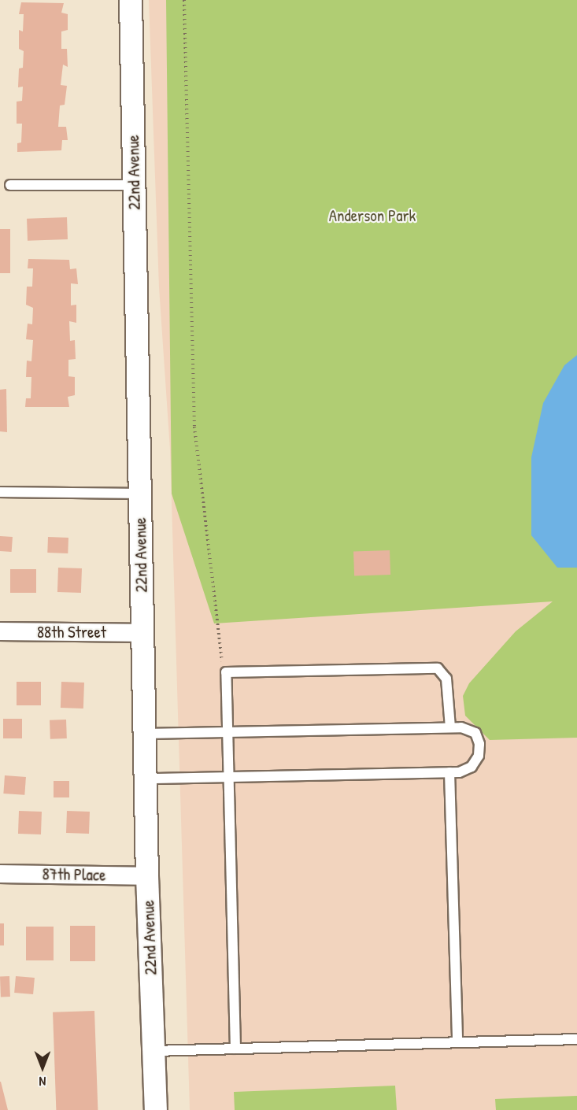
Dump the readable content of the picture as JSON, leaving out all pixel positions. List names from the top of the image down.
{
  "streets": {
    "street": ["22nd Avenue", "88th Street", "87th Place"]
  },
  "crossings": [
    ["22nd Avenue", "88th Street"],
    ["22nd Avenue", "87th Place"]
  ],
  "parks": ["Anderson Park"],
  "north": "bottom"
}
